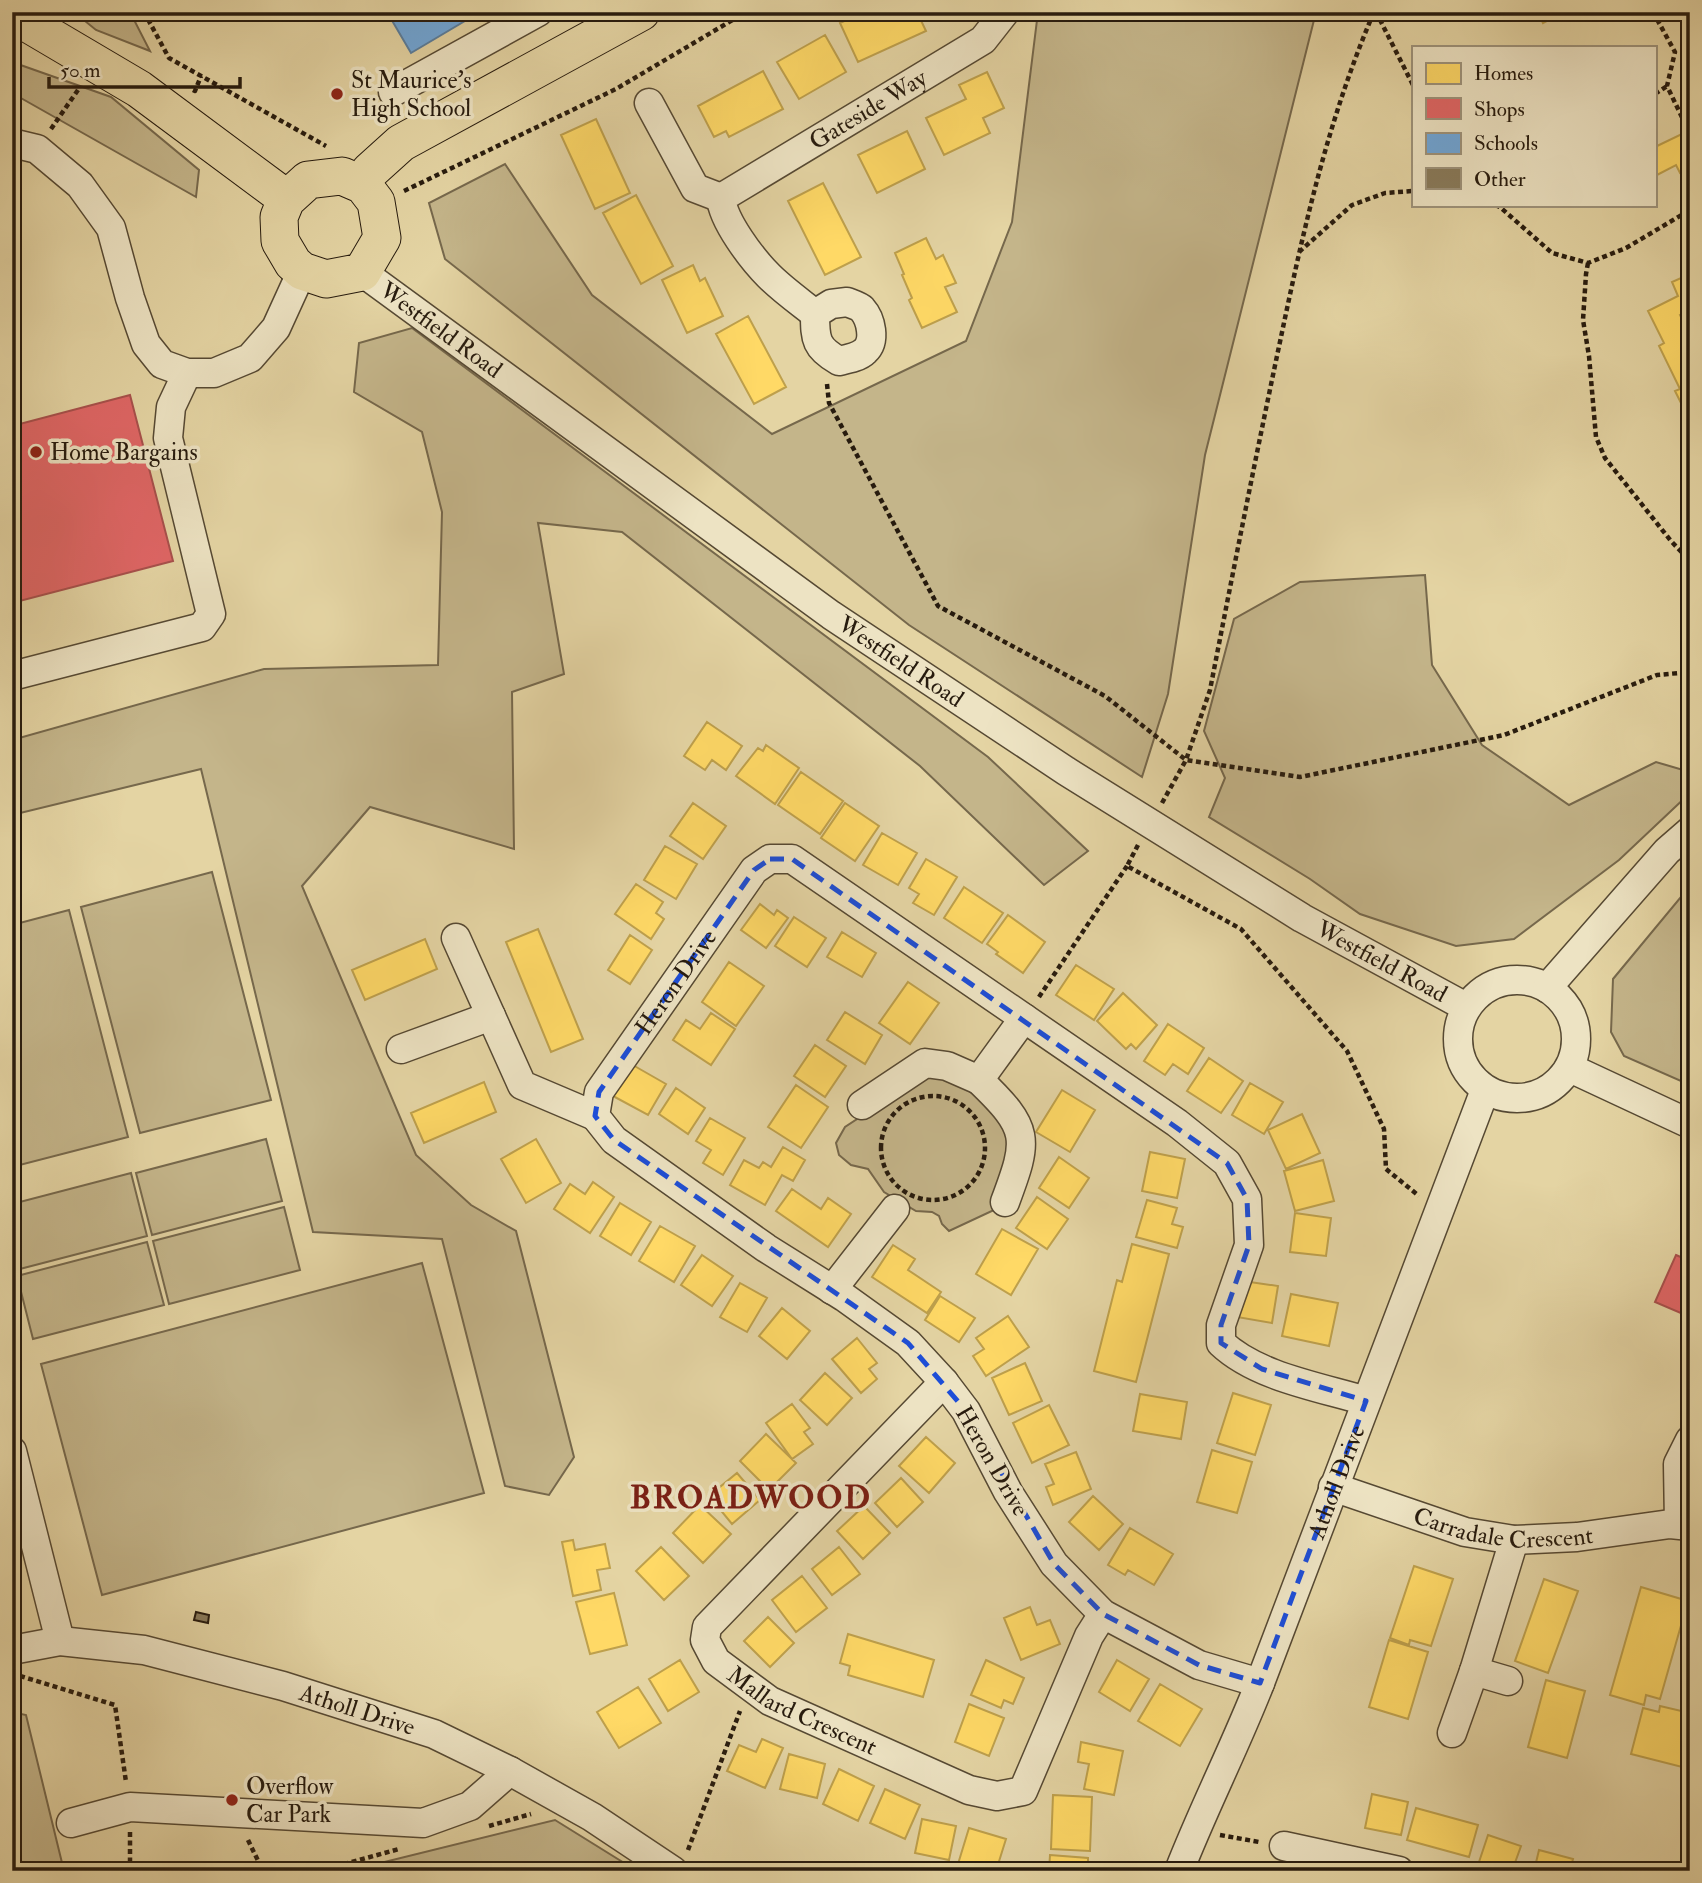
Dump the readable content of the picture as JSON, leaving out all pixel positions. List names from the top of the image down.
{
  "streets": {
    "street": [
      "Gateside Way",
      "Westfield Road",
      "Heron Drive",
      "Atholl Drive",
      "Carradale Crescent",
      "Mallard Crescent"
    ]
  },
  "crossings": [
    ["Westfield Road", "Atholl Drive"],
    ["Heron Drive", "Atholl Drive"],
    ["Heron Drive", "Mallard Crescent"],
    ["Atholl Drive", "Carradale Crescent"]
  ],
  "districts": ["BROADWOOD"],
  "places": ["St Maurice's High School", "Home Bargains", "Overflow Car Park"],
  "legend": [
    "Homes",
    "Shops",
    "Schools",
    "Other"
  ],
  "scale_bar": "50 m"
}
